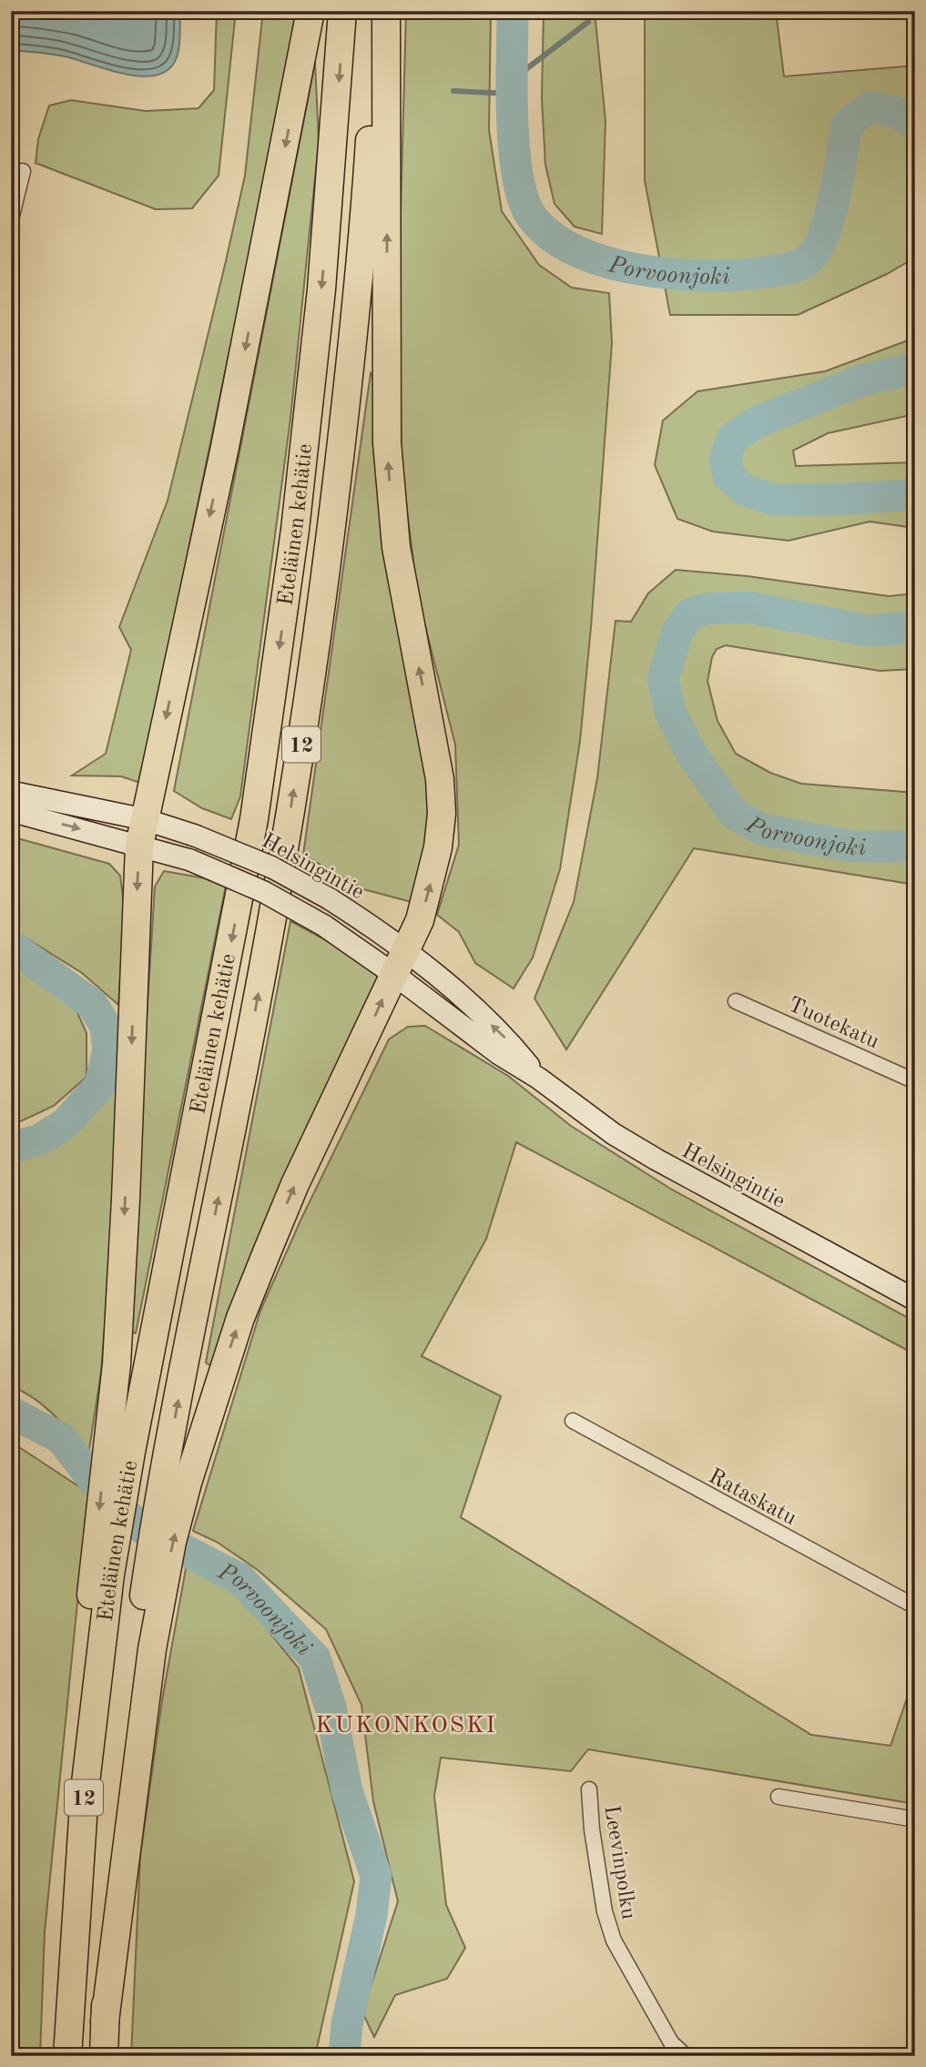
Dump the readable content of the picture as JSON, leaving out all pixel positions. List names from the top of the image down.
{
  "streets": {
    "highway": ["Eteläinen kehätie", "12"],
    "main road": ["Helsingintie"],
    "street": ["Tuotekatu", "Rataskatu", "Leevinpolku"]
  },
  "districts": ["KUKONKOSKI"],
  "water": ["Porvoonjoki"]
}
